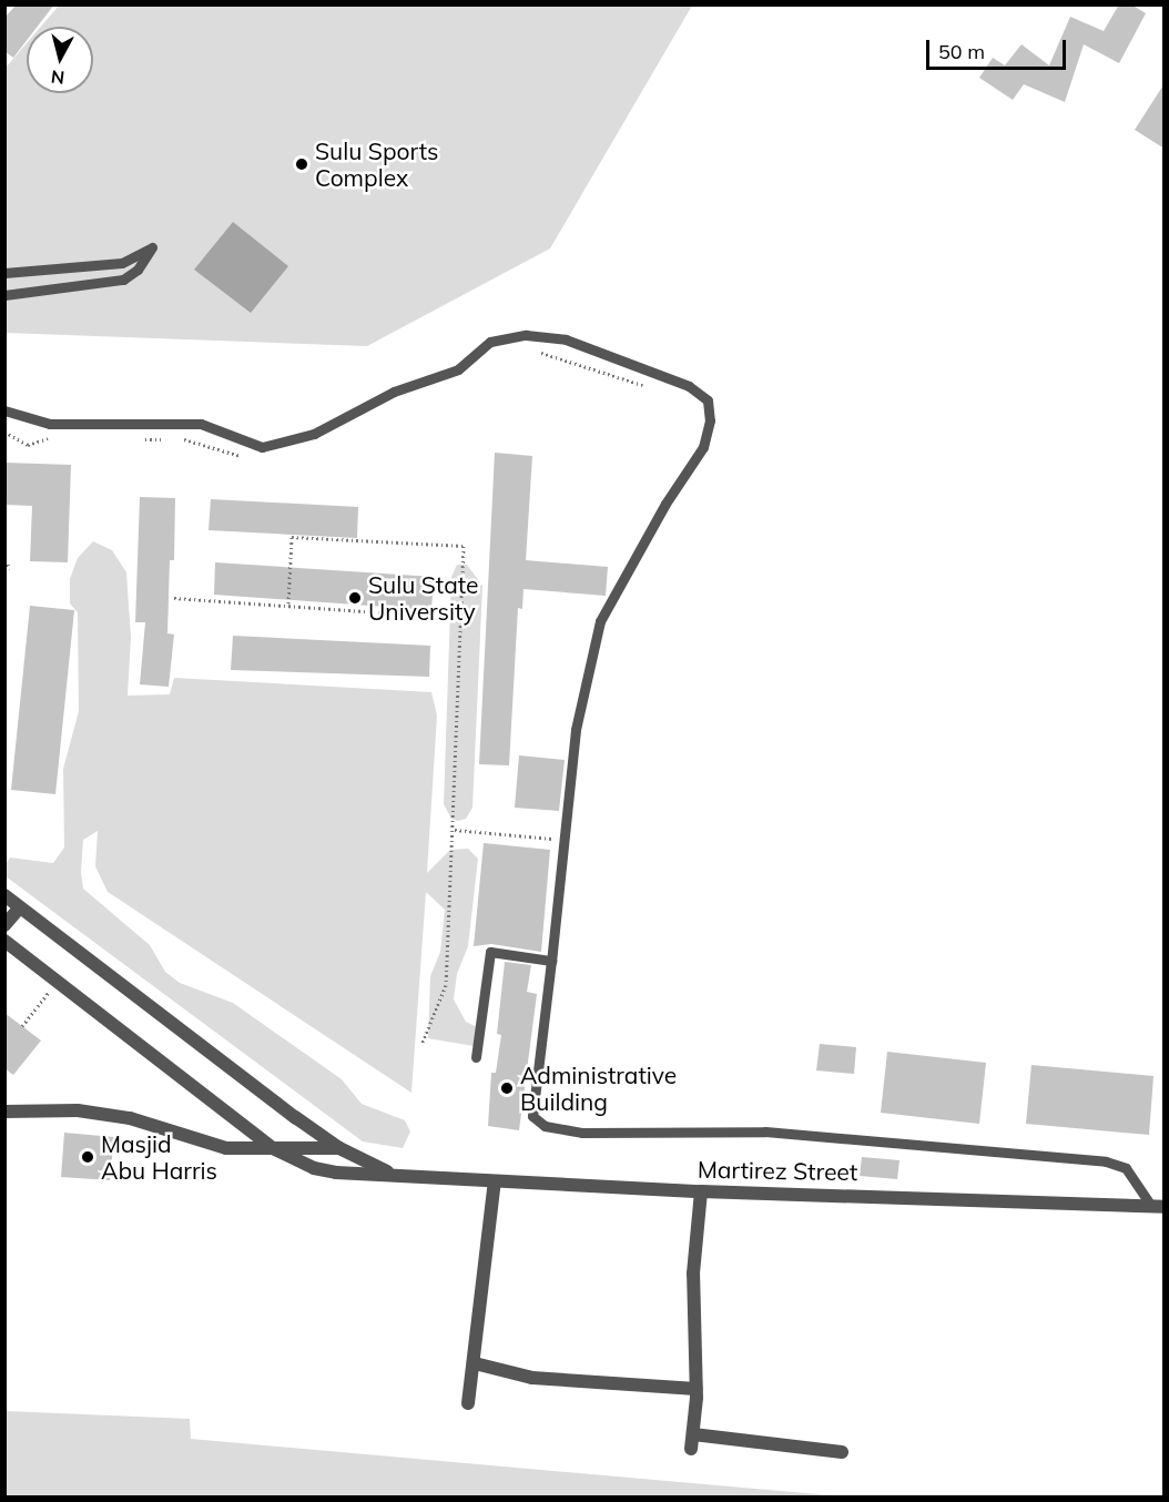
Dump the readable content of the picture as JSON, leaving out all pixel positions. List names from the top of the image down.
{
  "streets": {
    "street": ["Martirez Street"]
  },
  "places": [
    "Sulu Sports Complex",
    "Sulu State University",
    "Administrative Building",
    "Masjid Abu Harris"
  ],
  "scale_bar": "50 m",
  "north": "bottom"
}
